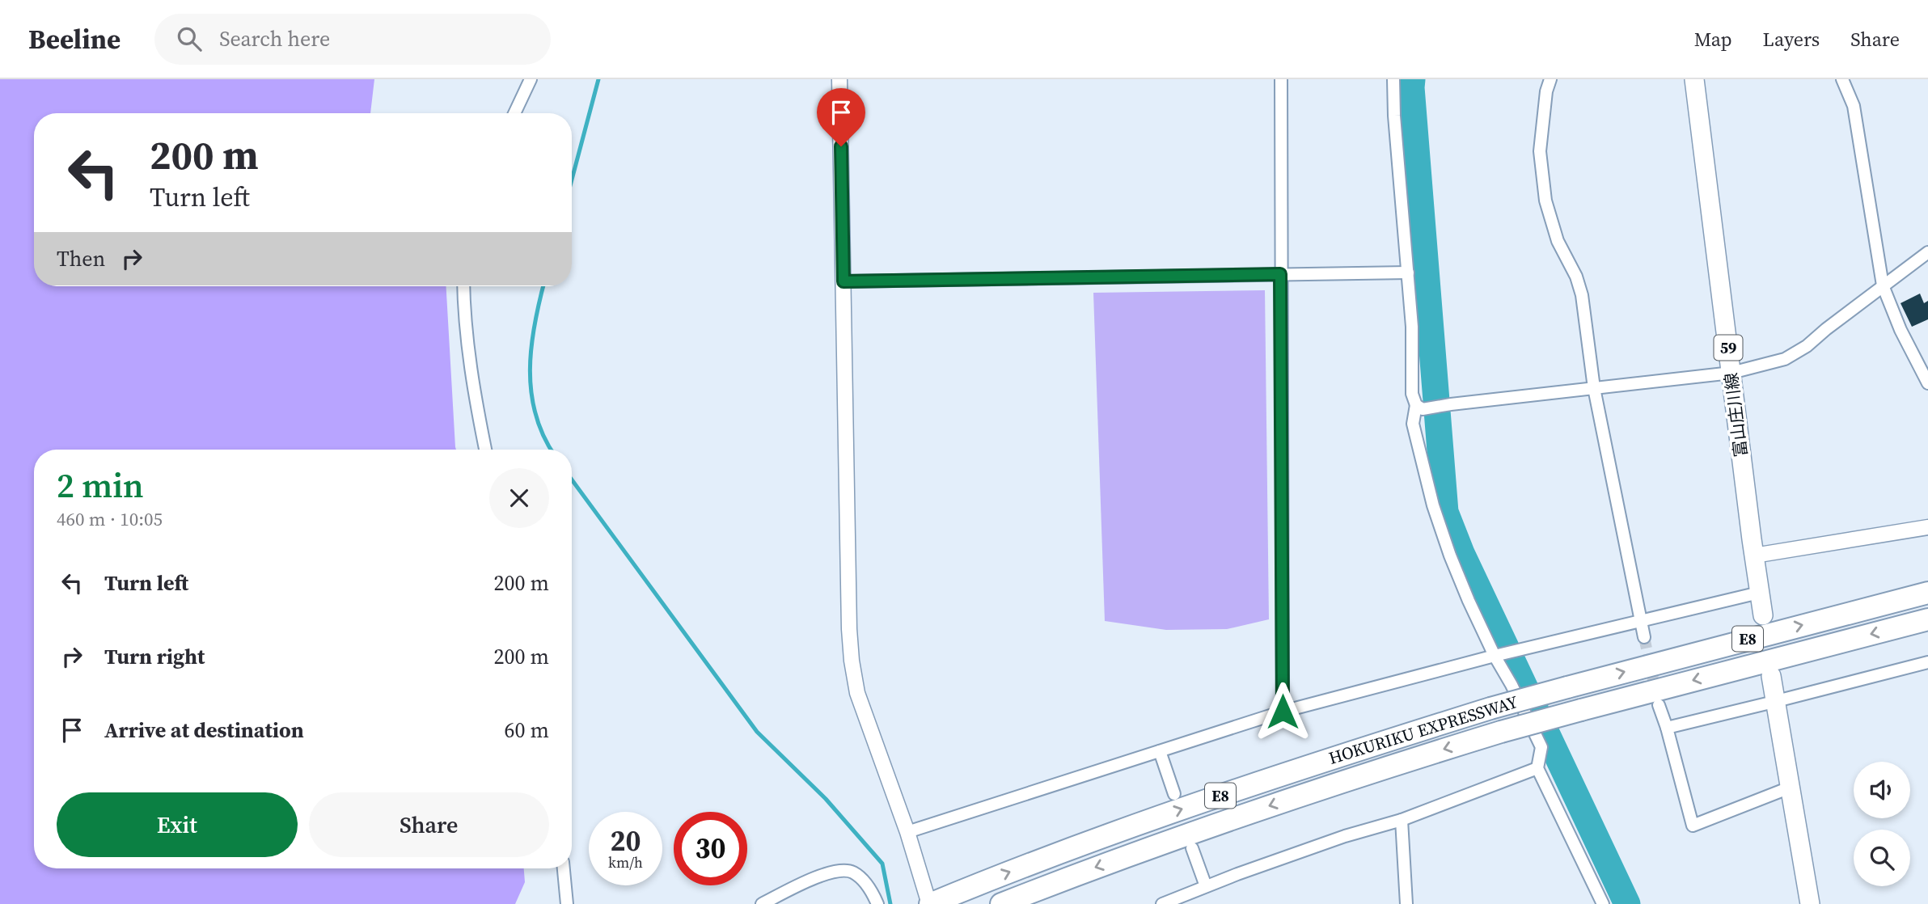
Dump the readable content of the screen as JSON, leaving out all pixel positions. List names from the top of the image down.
{
  "streets": {
    "highway": ["E8", "HOKURIKU EXPRESSWAY"],
    "main road": ["59", "富山庄川線"]
  },
  "page": {
    "header": "Beeline",
    "search": "Search here",
    "nav": ["Map", "Layers", "Share"],
    "turn": ["200 m", "Turn left"],
    "then": "Then",
    "heading": ["2 min", "460 m · 10:05"],
    "list": [
      {
        "name": "Turn left",
        "value": "200 m"
      },
      {
        "name": "Turn right",
        "value": "200 m"
      },
      {
        "name": "Arrive at destination",
        "value": "60 m"
      }
    ],
    "buttons": ["Exit", "Share"],
    "speed": "20 km/h",
    "limit": "30"
  }
}
